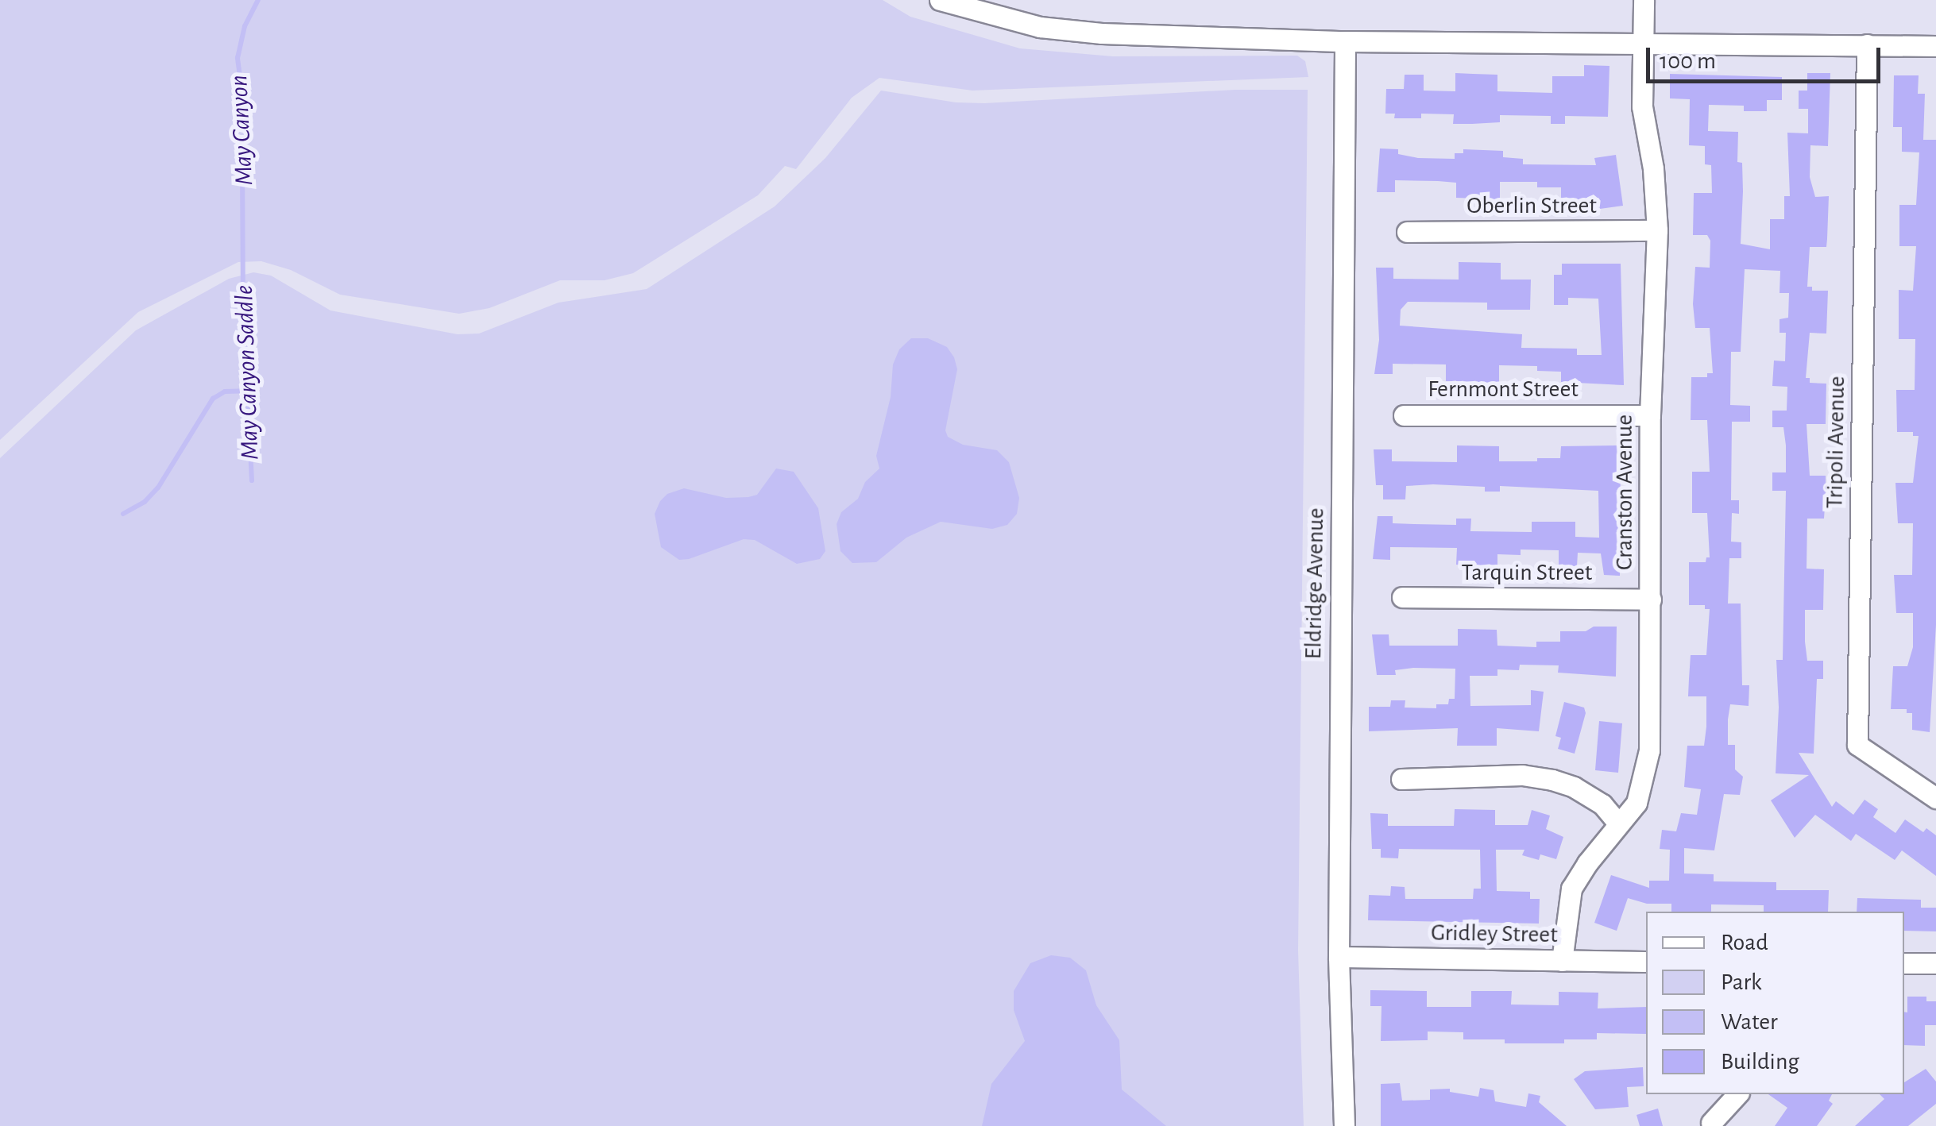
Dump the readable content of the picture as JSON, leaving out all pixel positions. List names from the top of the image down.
{
  "streets": {
    "street": [
      "Oberlin Street",
      "Fernmont Street",
      "Tripoli Avenue",
      "Cranston Avenue",
      "Tarquin Street",
      "Eldridge Avenue",
      "Gridley Street"
    ]
  },
  "crossings": [
    ["Oberlin Street", "Cranston Avenue"],
    ["Fernmont Street", "Cranston Avenue"],
    ["Cranston Avenue", "Tarquin Street"],
    ["Cranston Avenue", "Gridley Street"],
    ["Eldridge Avenue", "Gridley Street"]
  ],
  "water": ["May Canyon", "May Canyon Saddle"],
  "legend": [
    "Road",
    "Park",
    "Water",
    "Building"
  ],
  "scale_bar": "100 m"
}
